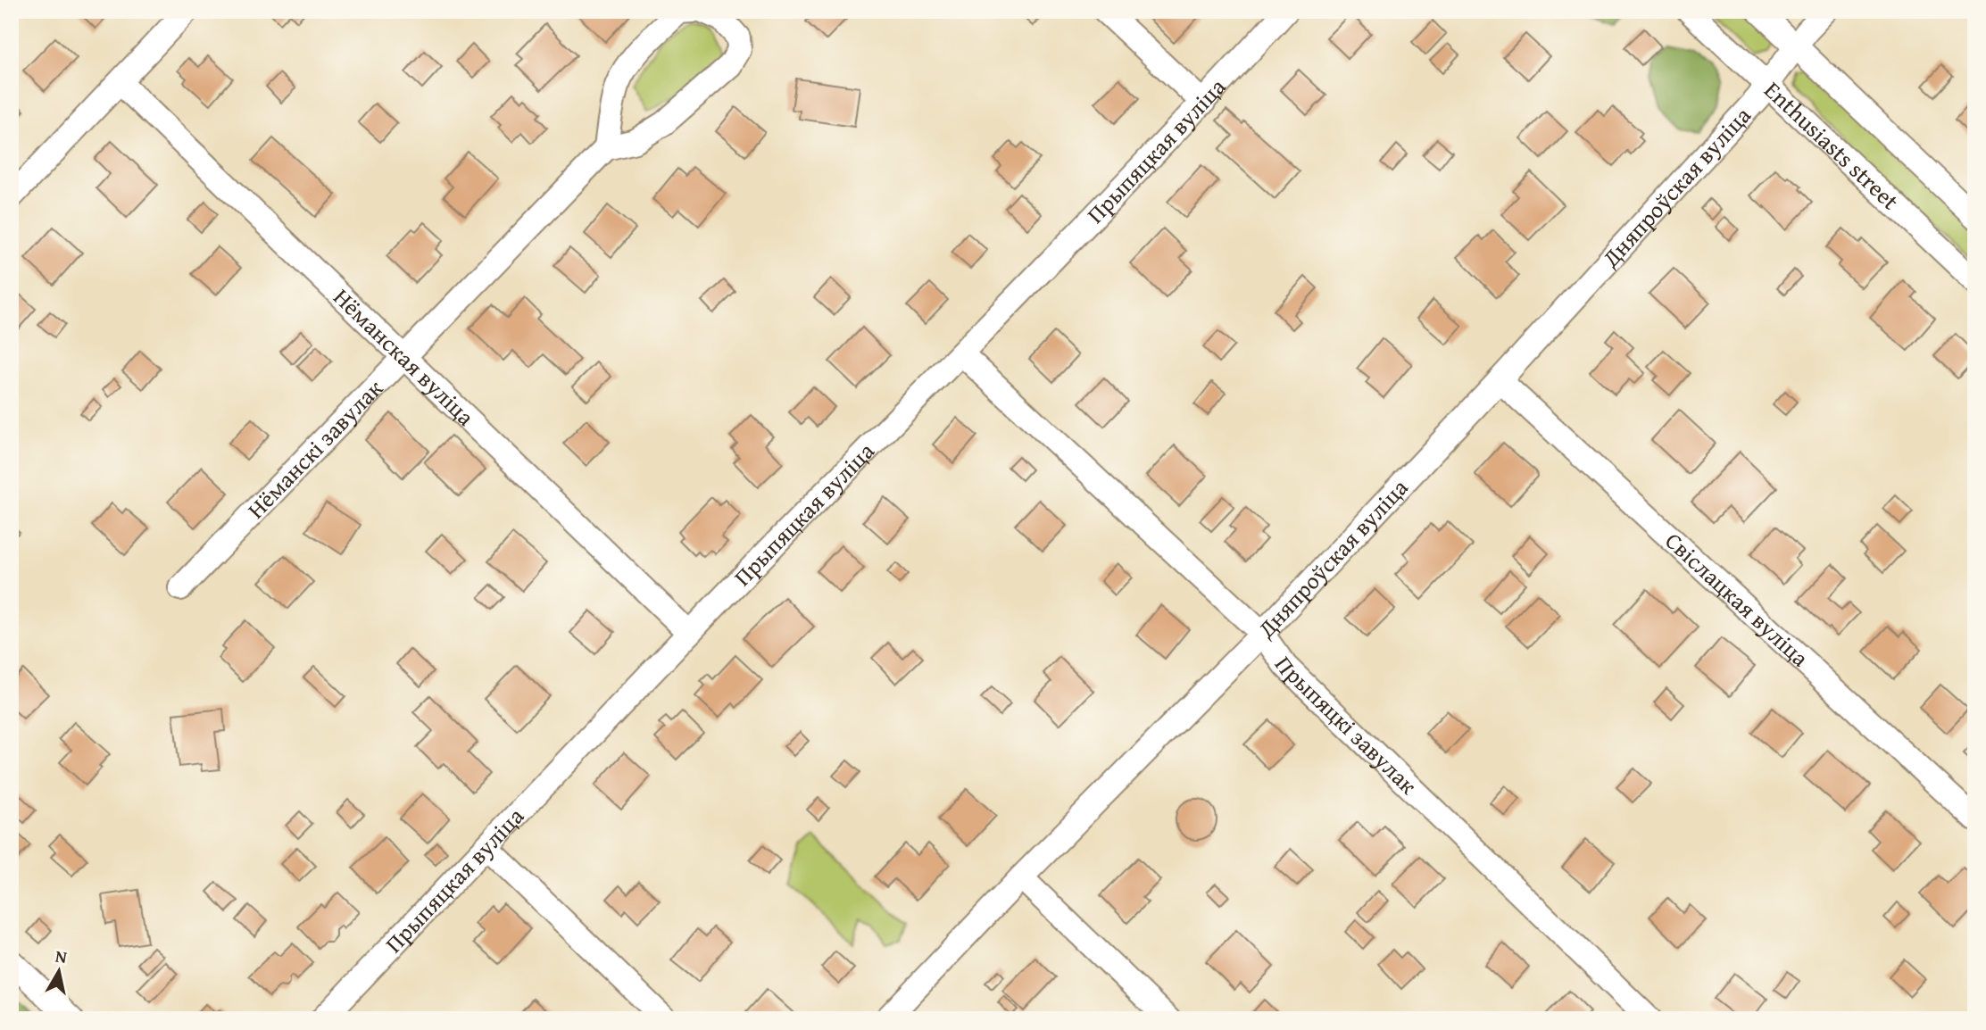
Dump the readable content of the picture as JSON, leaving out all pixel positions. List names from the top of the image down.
{
  "streets": {
    "street": [
      "Enthusiasts street",
      "Прыпяцкая вуліца",
      "Дняпроўская вуліца",
      "Нёманская вуліца",
      "Нёманскі завулак",
      "Свіслацкая вуліца",
      "Прыпяцкі завулак"
    ]
  },
  "crossings": [
    ["Enthusiasts street", "Дняпроўская вуліца"],
    ["Прыпяцкая вуліца", "Нёманская вуліца"],
    ["Прыпяцкая вуліца", "Прыпяцкі завулак"],
    ["Дняпроўская вуліца", "Свіслацкая вуліца"],
    ["Дняпроўская вуліца", "Прыпяцкі завулак"],
    ["Нёманская вуліца", "Нёманскі завулак"]
  ],
  "north": "top"
}
